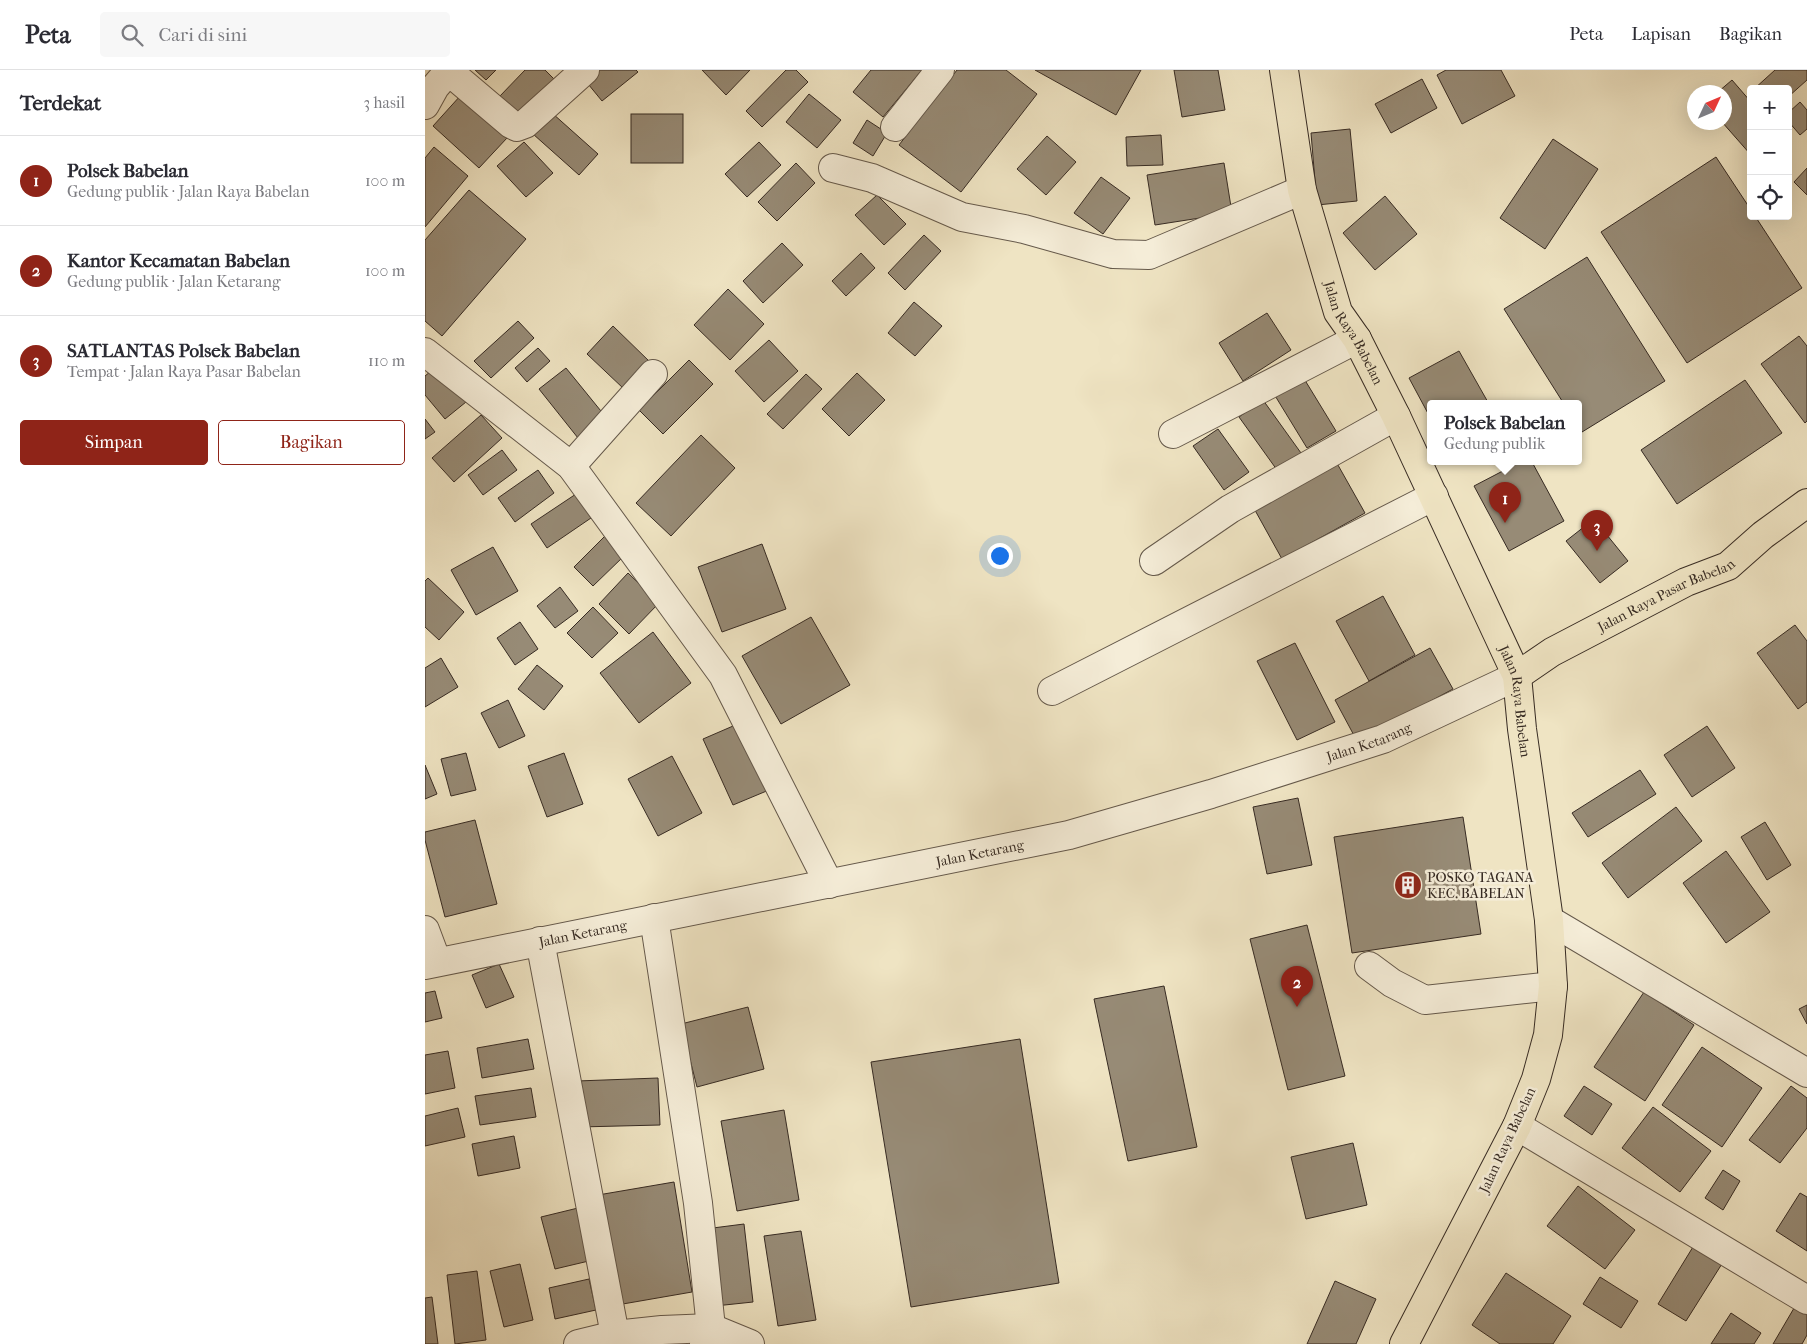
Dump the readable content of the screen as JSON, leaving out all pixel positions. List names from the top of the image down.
{
  "streets": {
    "main road": ["Jalan Raya Babelan", "Jalan Raya Pasar Babelan"],
    "street": ["Jalan Ketarang"]
  },
  "crossings": [
    ["Jalan Raya Babelan", "Jalan Raya Pasar Babelan"],
    ["Jalan Raya Babelan", "Jalan Ketarang"],
    ["Jalan Raya Pasar Babelan", "Jalan Ketarang"]
  ],
  "places": {
    "building": ["POSKO TAGANA KEC. BABELAN"]
  },
  "north": "top right",
  "page": {
    "header": "Peta",
    "search": "Cari di sini",
    "nav": ["Peta", "Lapisan", "Bagikan"],
    "heading": ["Terdekat", "3 hasil"],
    "map_buttons": ["+", "−"],
    "list": [
      {
        "mark": "1",
        "name": "Polsek Babelan",
        "note": "Gedung publik · Jalan Raya Babelan",
        "value": "100 m"
      },
      {
        "mark": "2",
        "name": "Kantor Kecamatan Babelan",
        "note": "Gedung publik · Jalan Ketarang",
        "value": "100 m"
      },
      {
        "mark": "3",
        "name": "SATLANTAS Polsek Babelan",
        "note": "Tempat · Jalan Raya Pasar Babelan",
        "value": "110 m"
      }
    ],
    "popup": ["Polsek Babelan", "Gedung publik"],
    "buttons": ["Simpan", "Bagikan"],
    "pins": ["1", "3", "2"]
  }
}
